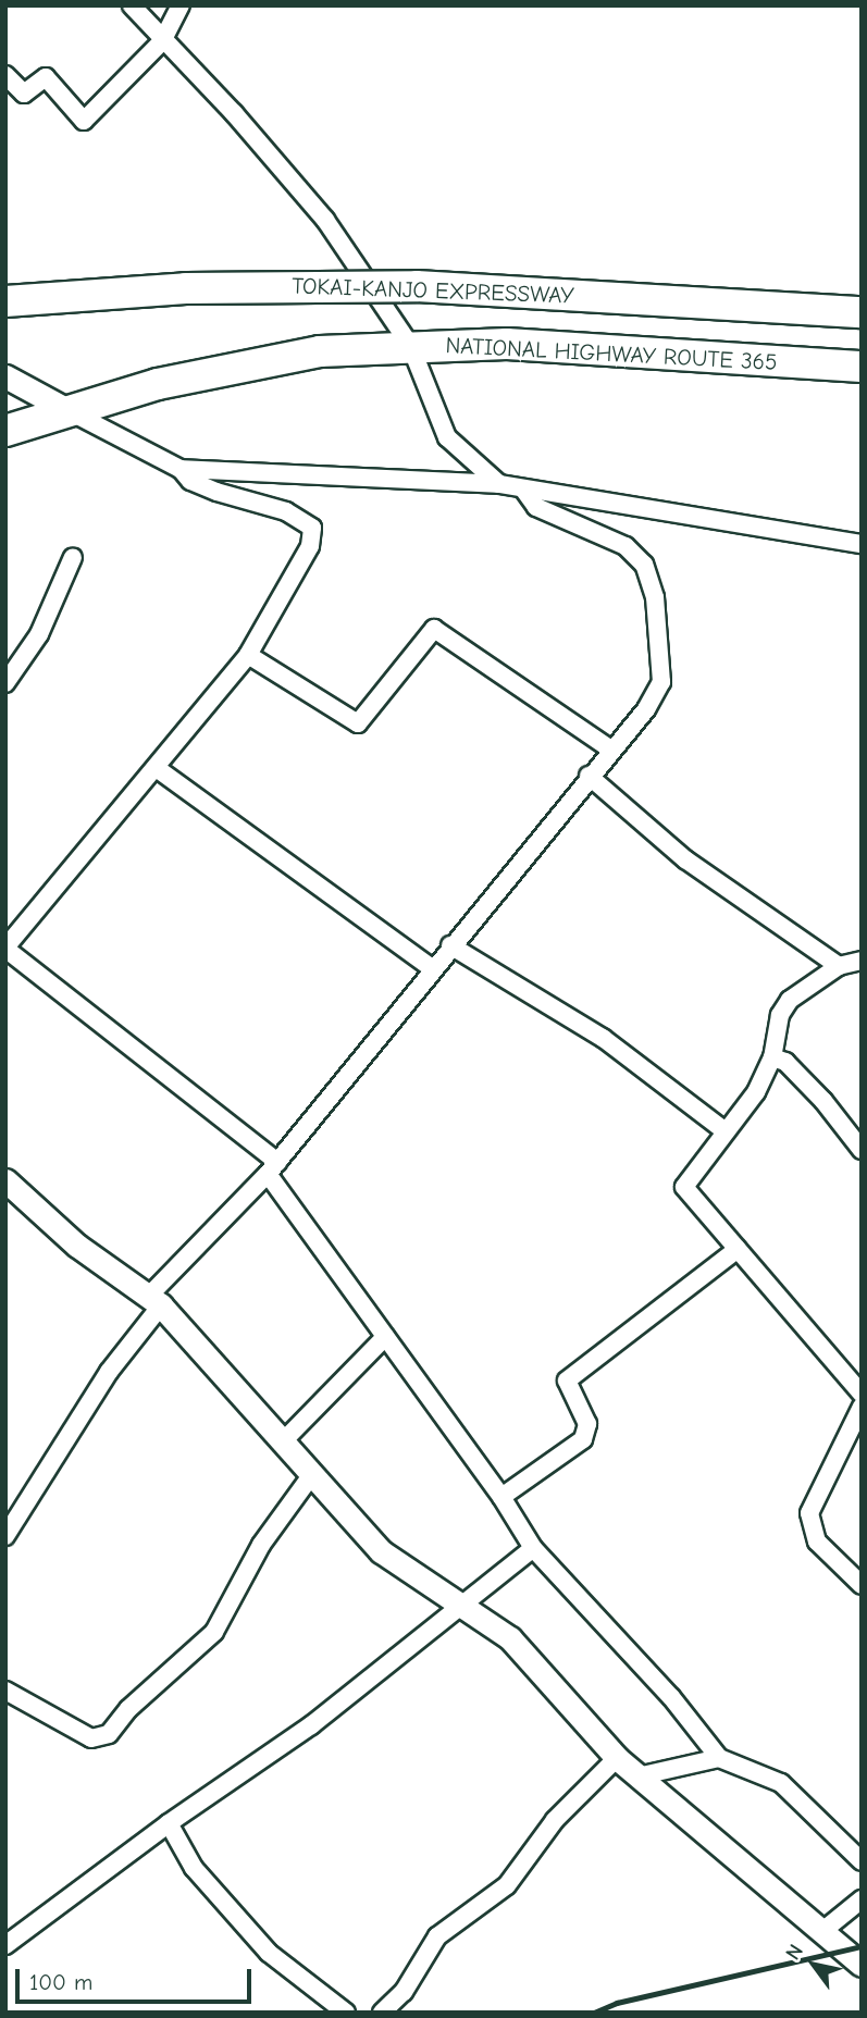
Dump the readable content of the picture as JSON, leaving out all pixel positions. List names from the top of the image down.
{
  "streets": {
    "highway": ["TOKAI-KANJO EXPRESSWAY", "NATIONAL HIGHWAY ROUTE 365"]
  },
  "scale_bar": "100 m",
  "north": "top left"
}
